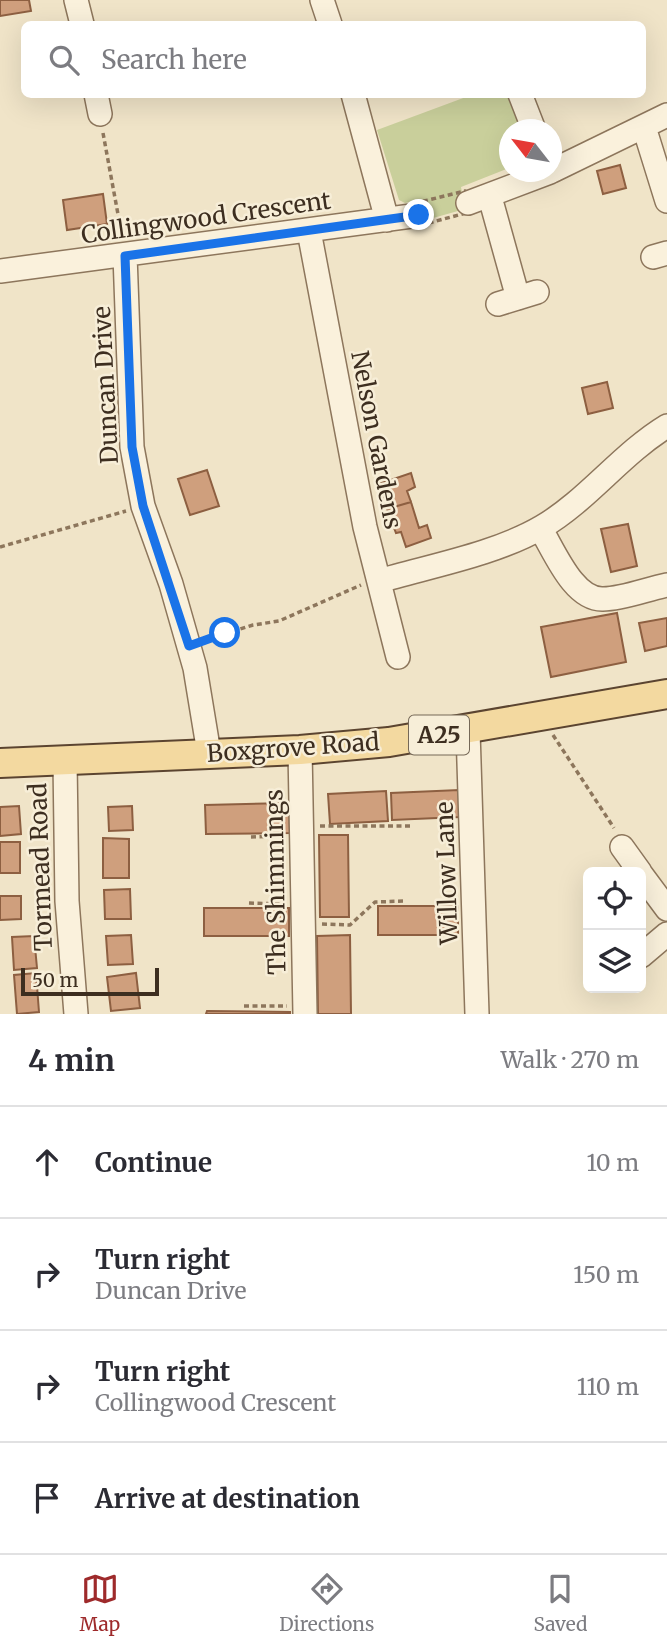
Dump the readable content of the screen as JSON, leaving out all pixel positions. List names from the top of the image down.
{
  "streets": {
    "main road": ["A25", "Boxgrove Road"],
    "street": [
      "Collingwood Crescent",
      "Duncan Drive",
      "Nelson Gardens",
      "Tormead Road",
      "Willow Lane",
      "The Shimmings"
    ]
  },
  "crossings": [
    ["Collingwood Crescent", "Duncan Drive"],
    ["Collingwood Crescent", "Nelson Gardens"],
    ["Duncan Drive", "Boxgrove Road"],
    ["Boxgrove Road", "Tormead Road"],
    ["Boxgrove Road", "Willow Lane"],
    ["Boxgrove Road", "The Shimmings"]
  ],
  "scale_bar": "50 m",
  "north": "top left",
  "page": {
    "search": "Search here",
    "scale": "50 m",
    "heading": ["4 min", "Walk · 270 m"],
    "list": [
      ["Continue", "10 m"],
      ["Turn right", "Duncan Drive", "150 m"],
      ["Turn right", "Collingwood Crescent", "110 m"],
      "Arrive at destination"
    ],
    "nav": ["Map", "Directions", "Saved"]
  }
}
